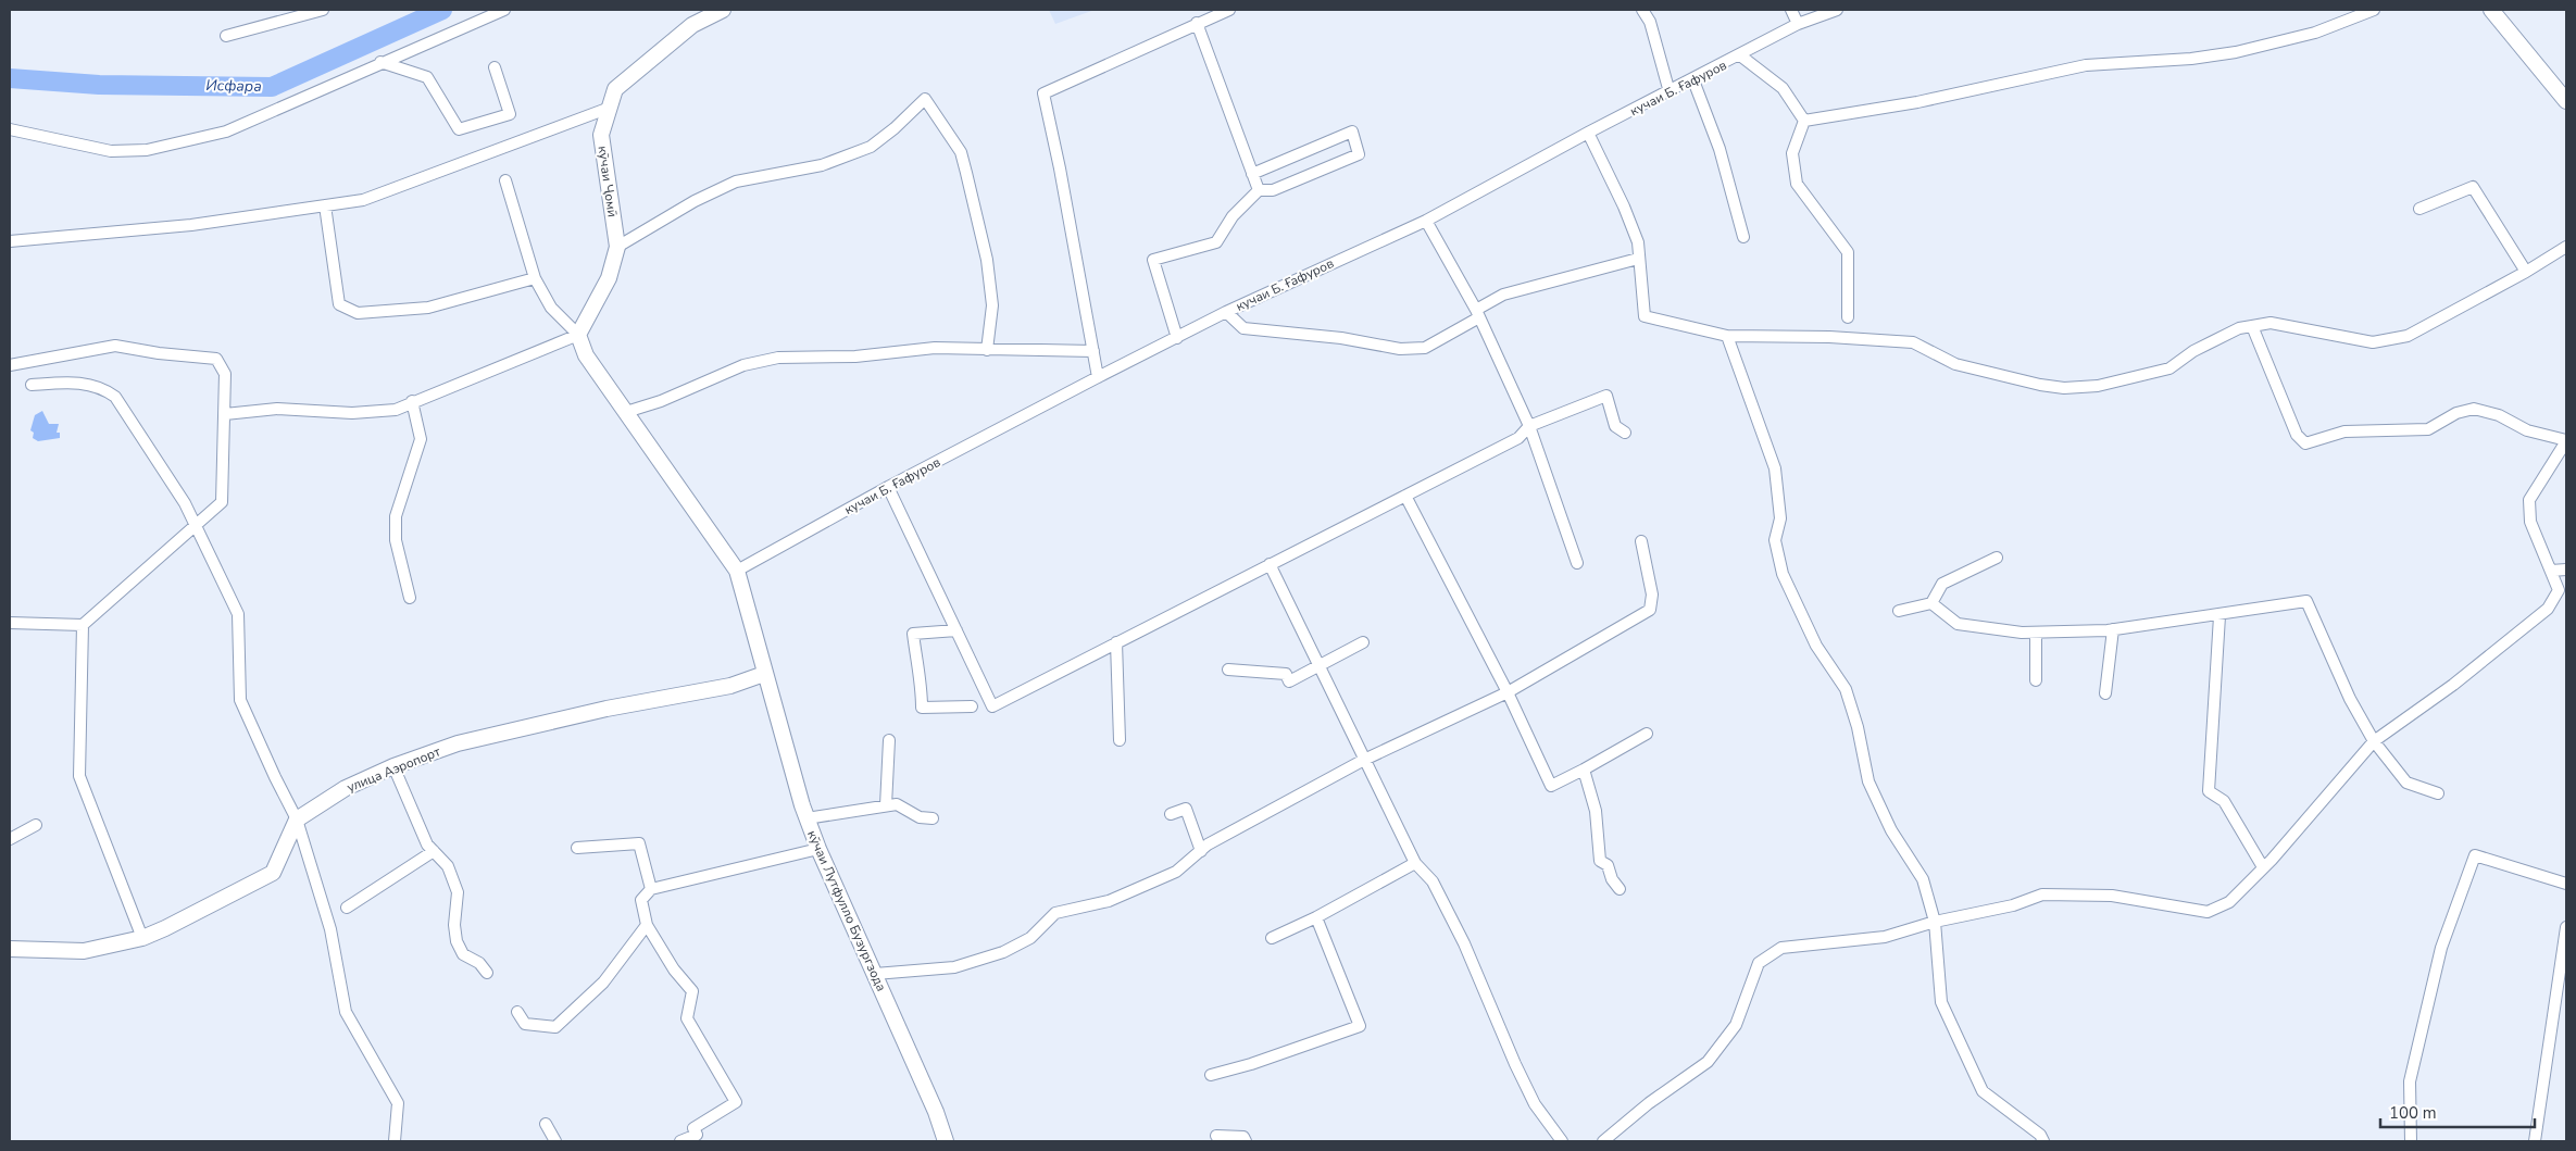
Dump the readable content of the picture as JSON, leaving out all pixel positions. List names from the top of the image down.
{
  "streets": {
    "main road": ["кӯчаи Ҷомӣ", "улица Аэропорт", "кӯчаи Лутфулло Бузургзода"],
    "street": ["кучаи Б. Ғафуров"]
  },
  "crossings": [
    ["кучаи Б. Ғафуров", "кӯчаи Лутфулло Бузургзода"],
    ["улица Аэропорт", "кӯчаи Лутфулло Бузургзода"]
  ],
  "water": ["Исфара"],
  "scale_bar": "100 m"
}
